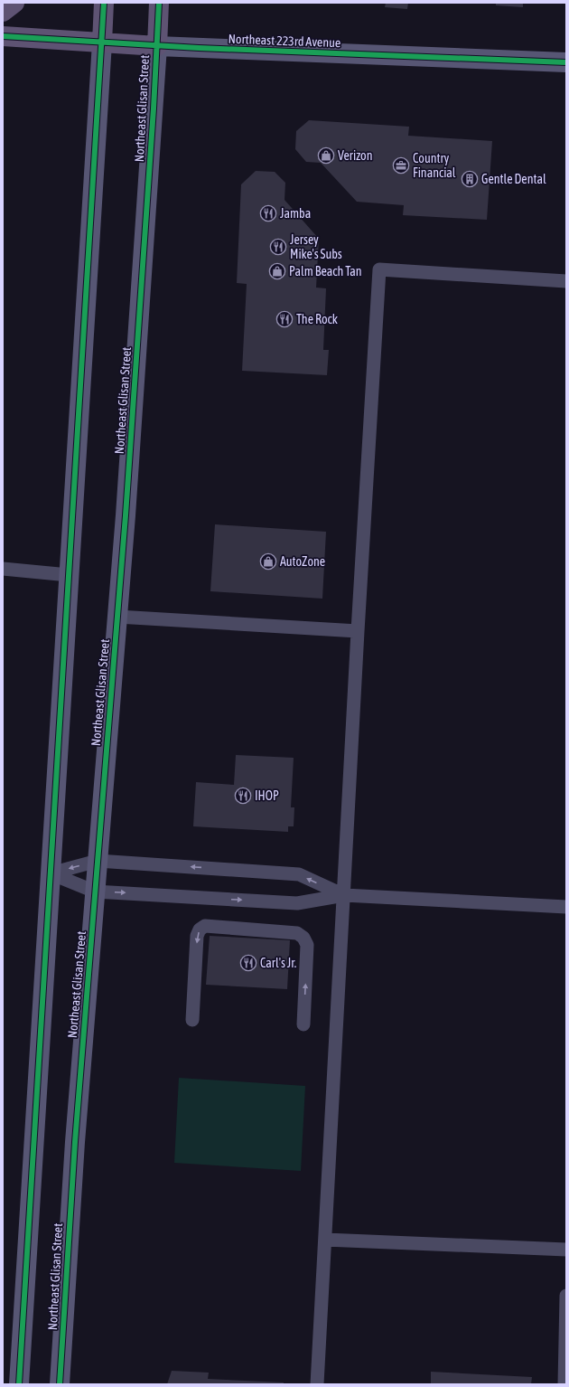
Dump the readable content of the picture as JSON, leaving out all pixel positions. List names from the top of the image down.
{
  "streets": {
    "main road": ["Northeast 223rd Avenue", "Northeast Glisan Street"]
  },
  "crossings": [
    ["Northeast 223rd Avenue", "Northeast Glisan Street"]
  ],
  "places": {
    "shop": ["Verizon", "Palm Beach Tan", "AutoZone"],
    "office": ["Country Financial"],
    "building": ["Gentle Dental"],
    "restaurant": [
      "Jamba",
      "Jersey Mike's Subs",
      "The Rock",
      "IHOP",
      "Carl's Jr."
    ]
  }
}
